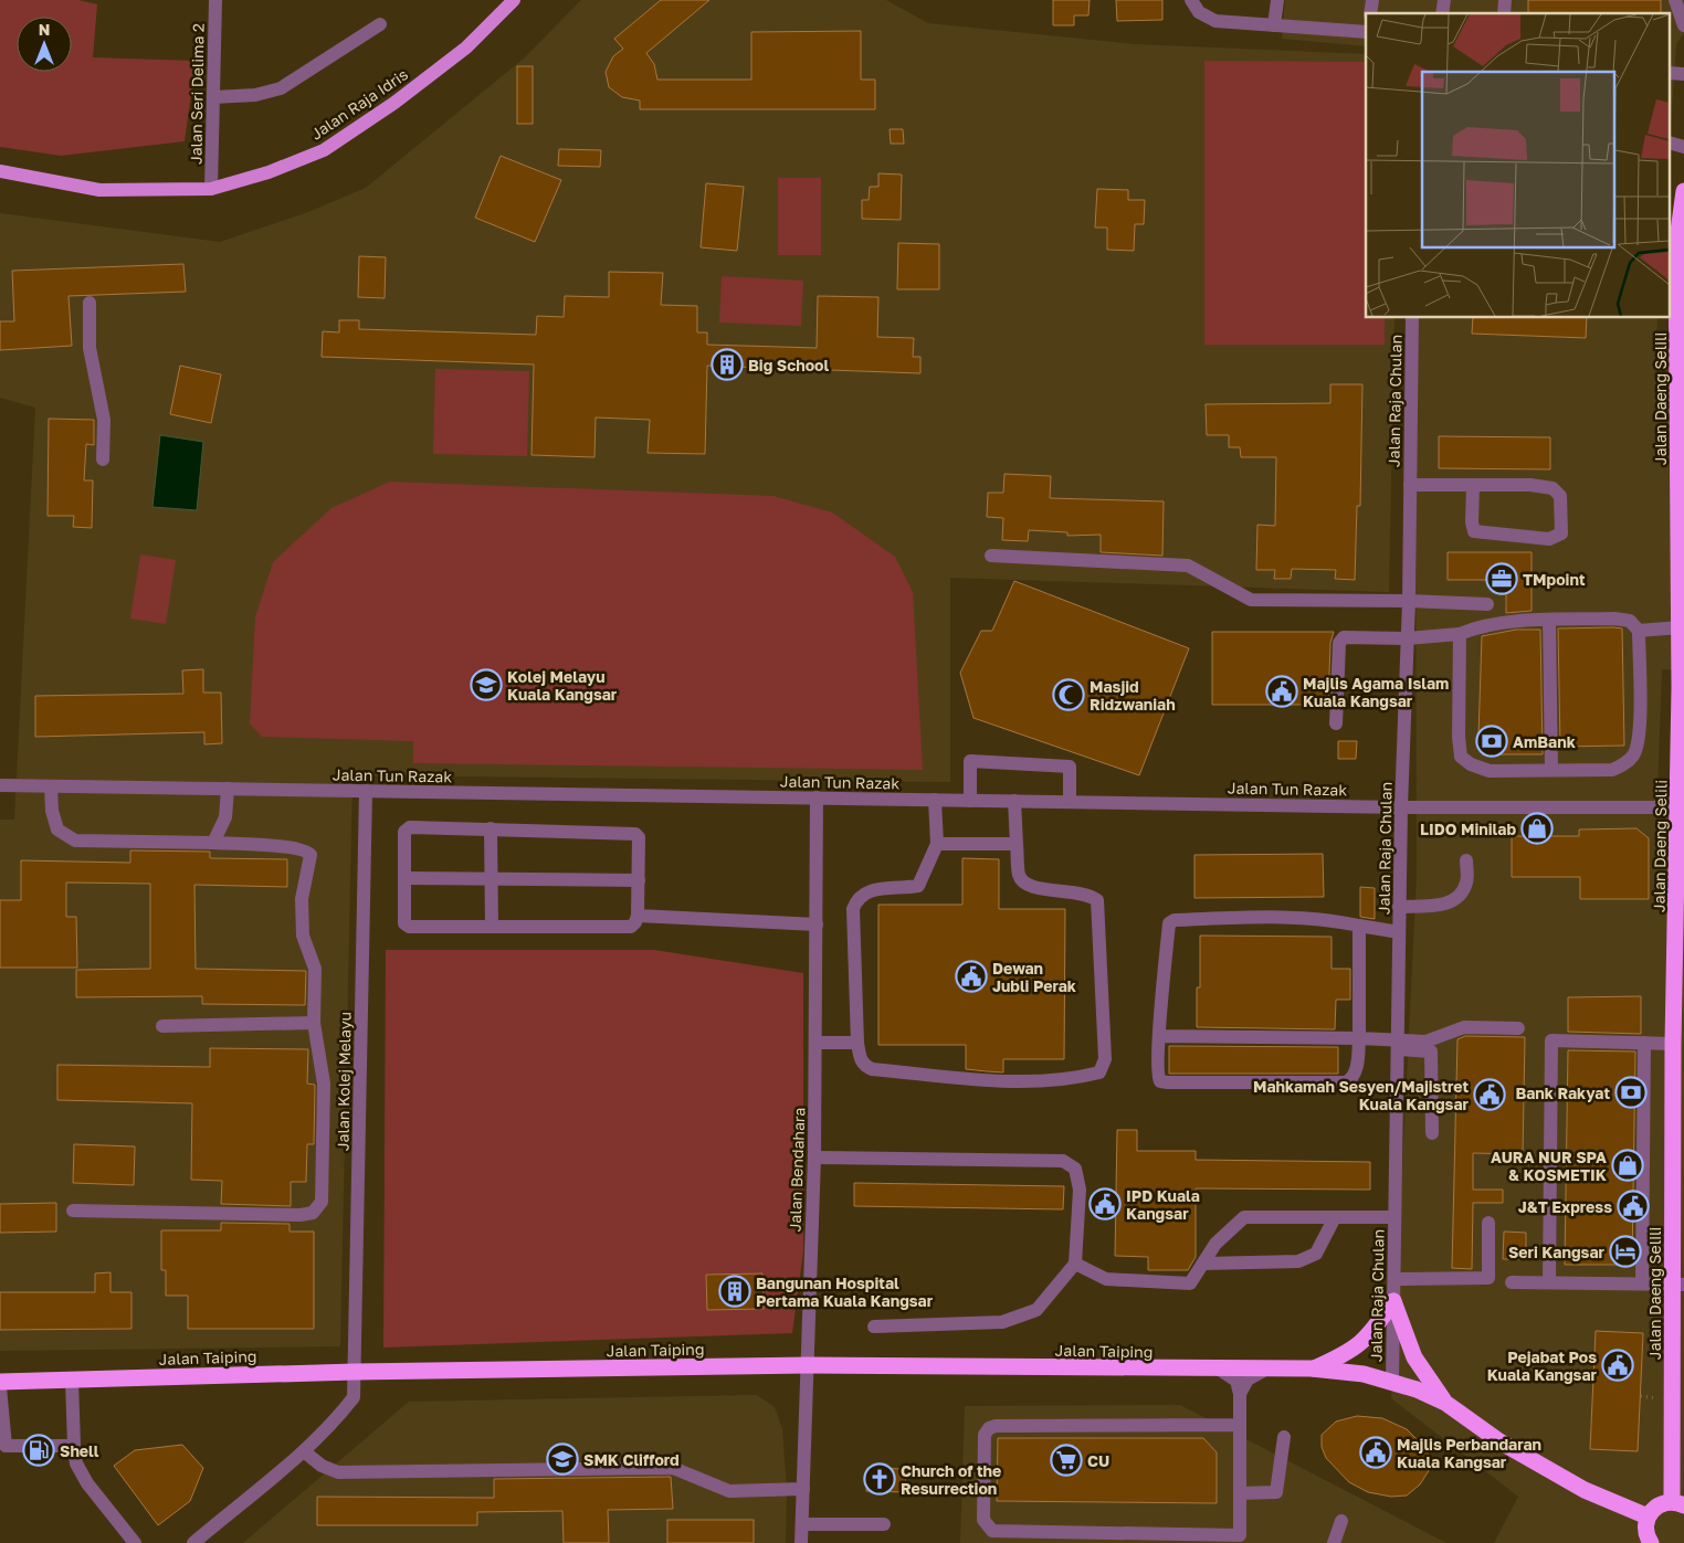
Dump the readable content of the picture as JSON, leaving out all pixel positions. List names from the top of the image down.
{
  "streets": {
    "highway": ["Jalan Daeng Selili", "Jalan Taiping"],
    "main road": ["Jalan Raja Idris"],
    "street": [
      "Jalan Seri Delima 2",
      "Jalan Raja Chulan",
      "Jalan Tun Razak",
      "Jalan Kolej Melayu",
      "Jalan Bendahara"
    ]
  },
  "crossings": [
    ["Jalan Seri Delima 2", "Jalan Raja Idris"],
    ["Jalan Daeng Selili", "Jalan Tun Razak"],
    ["Jalan Raja Chulan", "Jalan Tun Razak"],
    ["Jalan Tun Razak", "Jalan Kolej Melayu"],
    ["Jalan Tun Razak", "Jalan Bendahara"],
    ["Jalan Kolej Melayu", "Jalan Taiping"],
    ["Jalan Bendahara", "Jalan Taiping"]
  ],
  "places": {
    "building": ["Big School", "Bangunan Hospital Pertama Kuala Kangsar"],
    "office": ["TMpoint"],
    "school or university": ["Kolej Melayu Kuala Kangsar", "SMK Clifford"],
    "public building": [
      "Majlis Agama Islam Kuala Kangsar",
      "Dewan Jubli Perak",
      "Mahkamah Sesyen/Majistret Kuala Kangsar",
      "IPD Kuala Kangsar",
      "J&T Express",
      "Pejabat Pos Kuala Kangsar",
      "Majlis Perbandaran Kuala Kangsar"
    ],
    "mosque": ["Masjid Ridzwaniah"],
    "bank": ["AmBank", "Bank Rakyat"],
    "shop": ["LIDO Minilab", "AURA NUR SPA & KOSMETIK"],
    "hotel": ["Seri Kangsar"],
    "fuel station": ["Shell"],
    "supermarket": ["CU"],
    "church": ["Church of the Resurrection"]
  },
  "north": "top"
}
